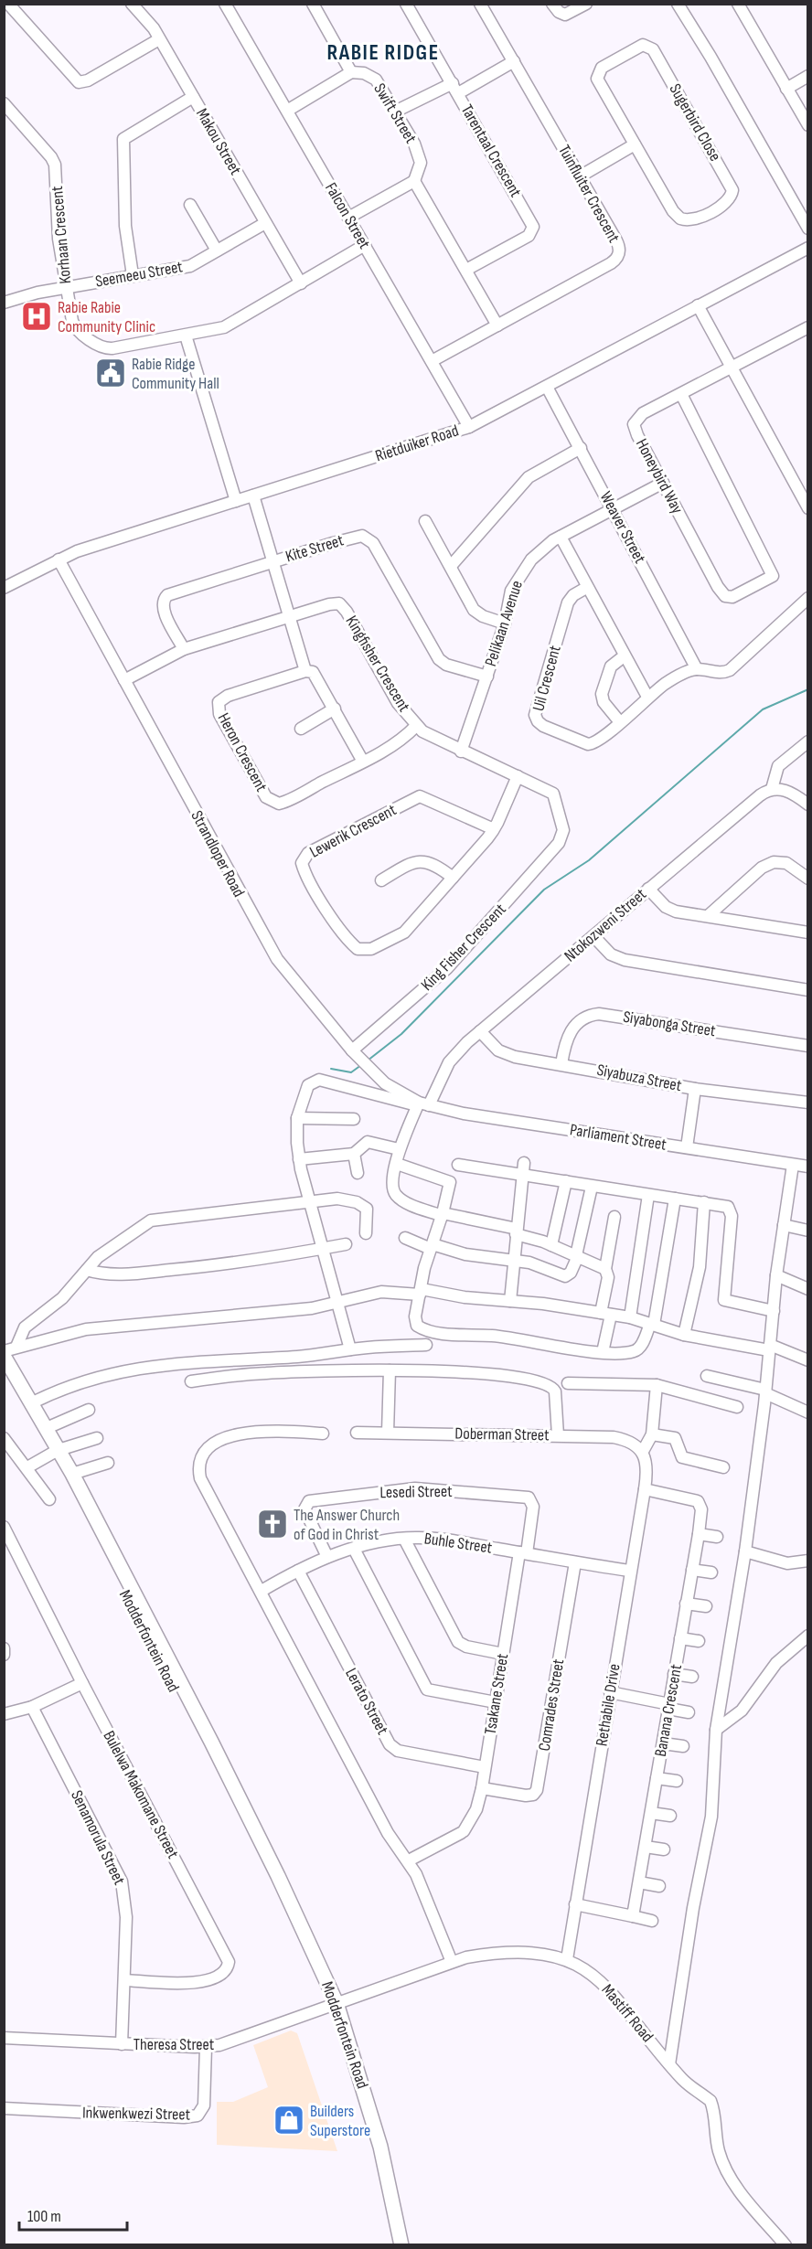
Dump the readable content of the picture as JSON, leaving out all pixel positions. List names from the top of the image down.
{
  "streets": {
    "main road": ["Modderfontein Road"],
    "street": [
      "Swift Street",
      "Sugerbird Close",
      "Makou Street",
      "Tarentaal Crescent",
      "Tuinfluiter Crescent",
      "Falcon Street",
      "Korhaan Crescent",
      "Seemeeu Street",
      "Rietduiker Road",
      "Honeybird Way",
      "Weaver Street",
      "Kite Street",
      "Pelikaan Avenue",
      "Kingfisher Crescent",
      "Uil Crescent",
      "Heron Crescent",
      "Lewerik Crescent",
      "Strandloper Road",
      "Ntokozweni Street",
      "King Fisher Crescent",
      "Siyabonga Street",
      "Siyabuza Street",
      "Parliament Street",
      "Doberman Street",
      "Lesedi Street",
      "Buhle Street",
      "Tsakane Street",
      "Lerato Street",
      "Comrades Street",
      "Rethabile Drive",
      "Banana Crescent",
      "Bulelwa Makomane Street",
      "Senamorula Street",
      "Mastiff Road",
      "Theresa Street",
      "Inkwenkwezi Street"
    ]
  },
  "crossings": [
    ["Makou Street", "Korhaan Crescent"],
    ["Makou Street", "Seemeeu Street"],
    ["Tuinfluiter Crescent", "Falcon Street"],
    ["Falcon Street", "Korhaan Crescent"],
    ["Falcon Street", "Rietduiker Road"],
    ["Korhaan Crescent", "Seemeeu Street"],
    ["Rietduiker Road", "Weaver Street"],
    ["Rietduiker Road", "Strandloper Road"],
    ["Honeybird Way", "Pelikaan Avenue"],
    ["Weaver Street", "Pelikaan Avenue"],
    ["Weaver Street", "Uil Crescent"],
    ["Kite Street", "Pelikaan Avenue"],
    ["Kite Street", "Kingfisher Crescent"],
    ["Pelikaan Avenue", "Kingfisher Crescent"],
    ["Kingfisher Crescent", "Heron Crescent"],
    ["Kingfisher Crescent", "Lewerik Crescent"],
    ["Kingfisher Crescent", "Strandloper Road"],
    ["Kingfisher Crescent", "King Fisher Crescent"],
    ["Strandloper Road", "Ntokozweni Street"],
    ["Strandloper Road", "King Fisher Crescent"],
    ["Strandloper Road", "Parliament Street"],
    ["Ntokozweni Street", "Siyabuza Street"],
    ["Ntokozweni Street", "Parliament Street"],
    ["Siyabonga Street", "Siyabuza Street"],
    ["Doberman Street", "Rethabile Drive"],
    ["Lesedi Street", "Buhle Street"],
    ["Lesedi Street", "Tsakane Street"],
    ["Buhle Street", "Tsakane Street"],
    ["Buhle Street", "Lerato Street"],
    ["Buhle Street", "Comrades Street"],
    ["Buhle Street", "Rethabile Drive"],
    ["Modderfontein Road", "Mastiff Road"],
    ["Modderfontein Road", "Theresa Street"],
    ["Tsakane Street", "Lerato Street"],
    ["Tsakane Street", "Comrades Street"],
    ["Rethabile Drive", "Banana Crescent"],
    ["Rethabile Drive", "Mastiff Road"],
    ["Bulelwa Makomane Street", "Senamorula Street"],
    ["Senamorula Street", "Theresa Street"],
    ["Mastiff Road", "Theresa Street"],
    ["Theresa Street", "Inkwenkwezi Street"]
  ],
  "districts": ["RABIE RIDGE"],
  "places": {
    "hospital": ["Rabie Rabie Community Clinic"],
    "public building": ["Rabie Ridge Community Hall"],
    "church": ["The Answer Church of God in Christ"],
    "shop": ["Builders Superstore"]
  },
  "scale_bar": "100 m"
}
